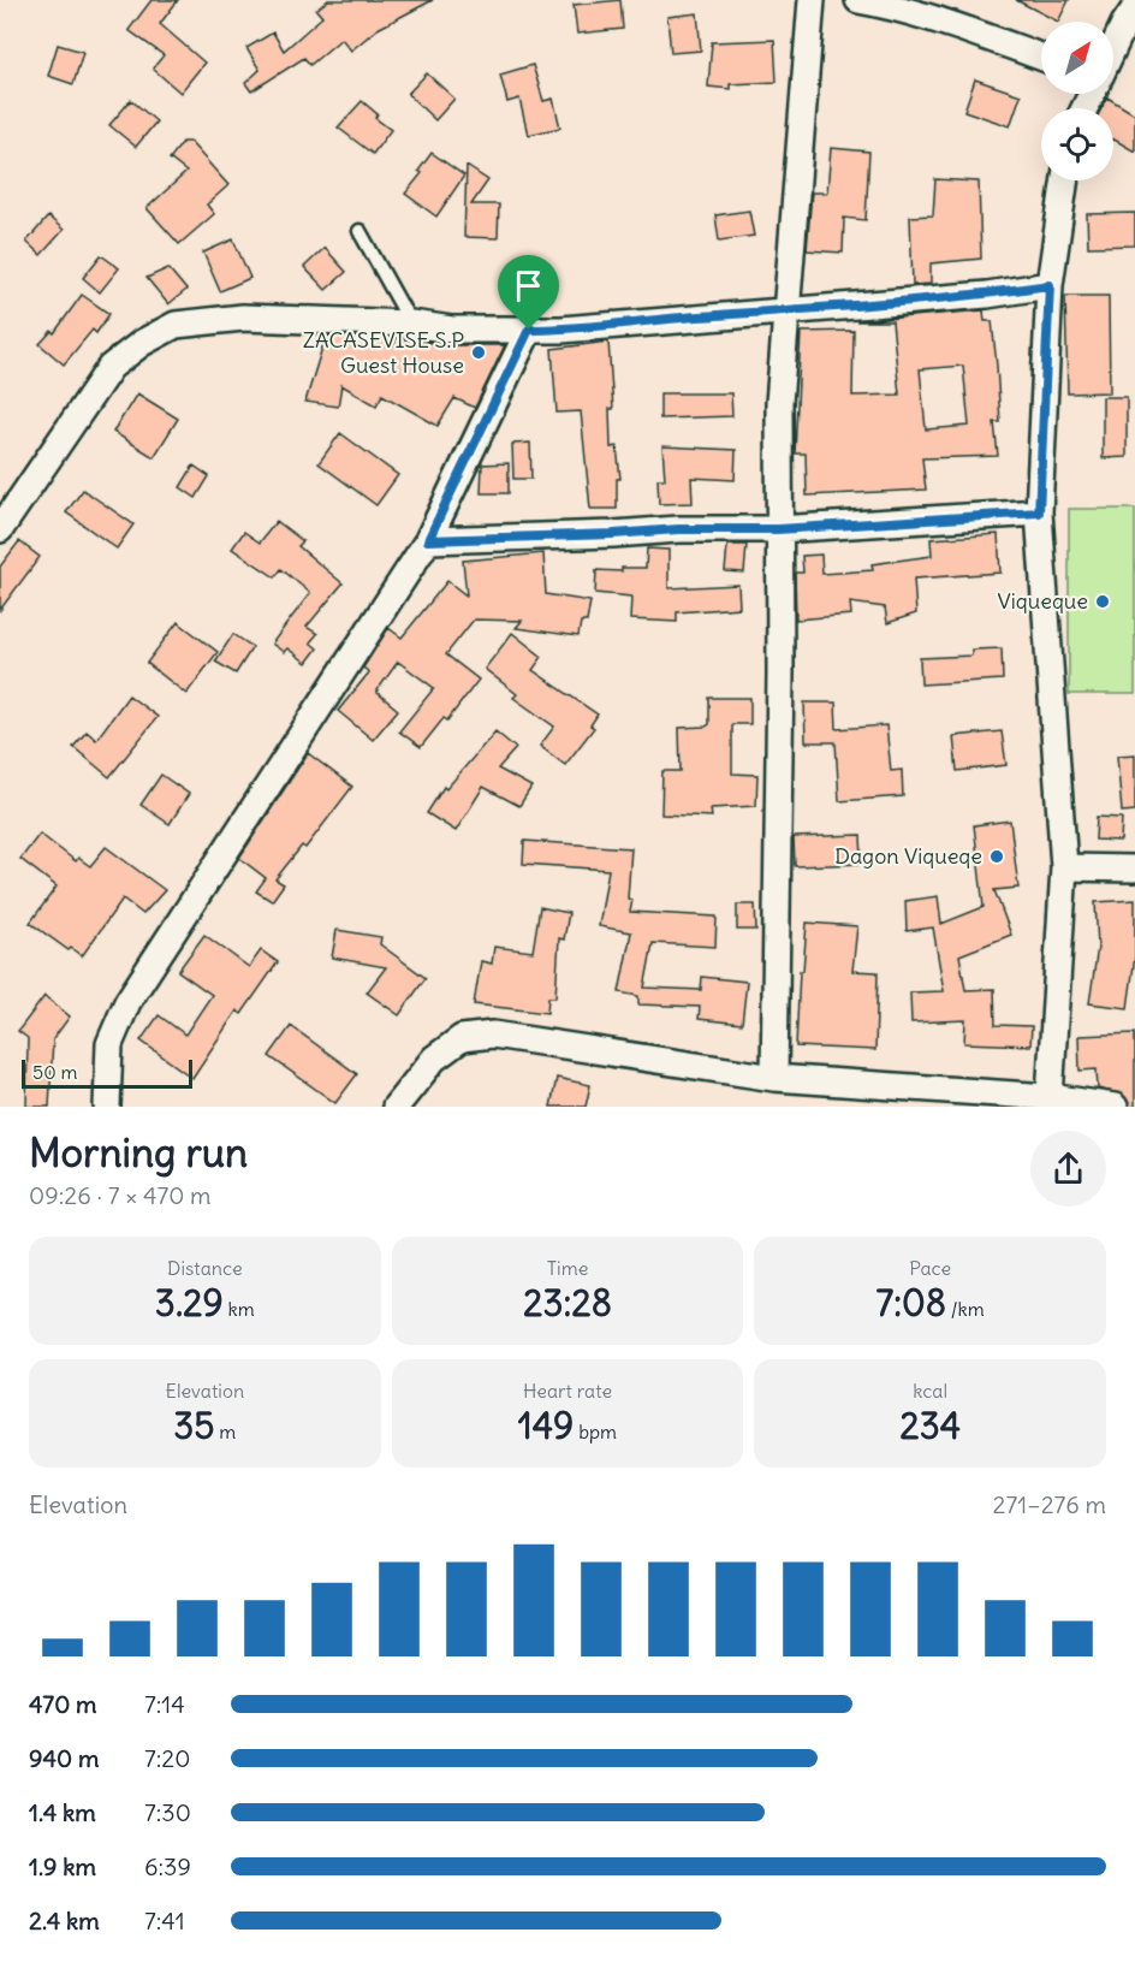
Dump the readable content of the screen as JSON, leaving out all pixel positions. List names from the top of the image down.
{
  "places": ["ZACASEVISE S.P Guest House", "Viqueque", "Dagon Viqueqe"],
  "scale_bar": "50 m",
  "north": "top right",
  "page": {
    "scale": "50 m",
    "heading": ["Morning run", "09:26 · 7 × 470 m"],
    "stats": [
      ["Distance", "3.29 km"],
      ["Time", "23:28"],
      ["Pace", "7:08 /km"],
      ["Elevation", "35 m"],
      ["Heart rate", "149 bpm"],
      ["kcal", "234"]
    ],
    "chart": ["Elevation", "271–276 m"],
    "list": [
      {
        "name": "470 m",
        "note": "7:14"
      },
      {
        "name": "940 m",
        "note": "7:20"
      },
      {
        "name": "1.4 km",
        "note": "7:30"
      },
      {
        "name": "1.9 km",
        "note": "6:39"
      },
      {
        "name": "2.4 km",
        "note": "7:41"
      }
    ]
  }
}
